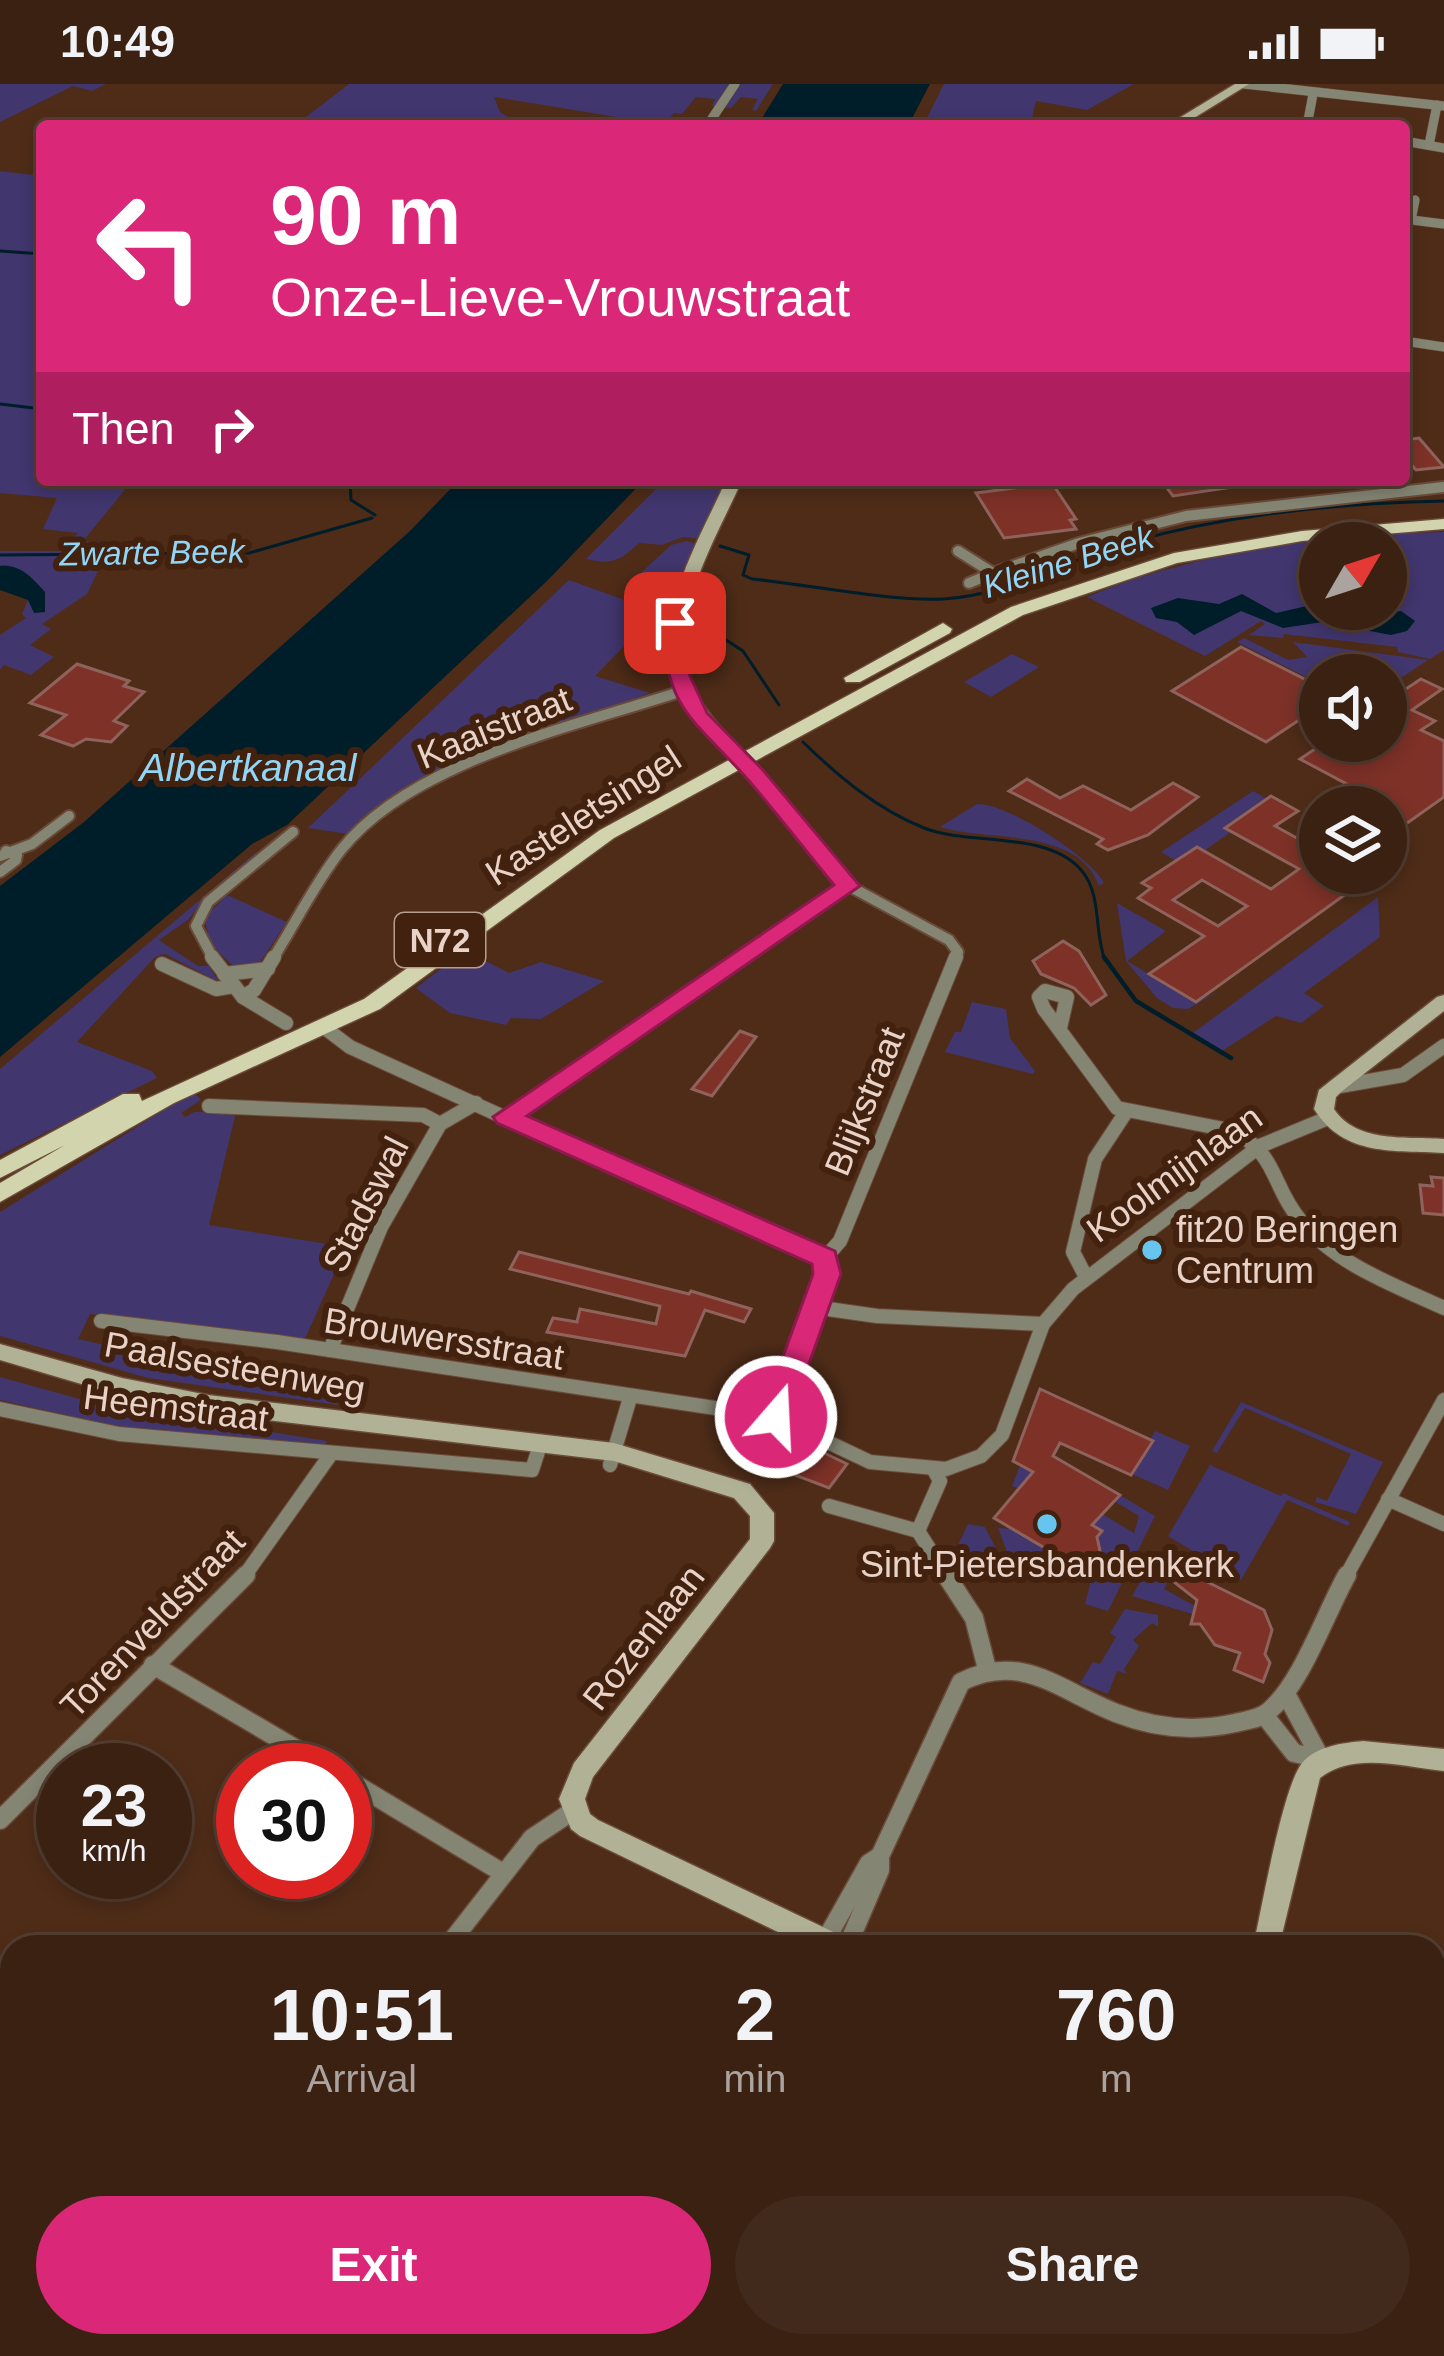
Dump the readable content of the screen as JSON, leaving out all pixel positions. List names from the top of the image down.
{
  "streets": {
    "main road": ["Kasteletsingel", "N72"],
    "street": [
      "Kaaistraat",
      "Blijkstraat",
      "Koolmijnlaan",
      "Stadswal",
      "Brouwersstraat",
      "Paalsesteenweg",
      "Heemstraat",
      "Torenveldstraat",
      "Rozenlaan"
    ]
  },
  "crossings": [
    ["Blijkstraat", "Brouwersstraat"],
    ["Koolmijnlaan", "Brouwersstraat"],
    ["Stadswal", "Brouwersstraat"],
    ["Paalsesteenweg", "Heemstraat"],
    ["Paalsesteenweg", "Rozenlaan"],
    ["Heemstraat", "Torenveldstraat"]
  ],
  "water": ["Zwarte Beek", "Kleine Beek", "Albertkanaal"],
  "places": ["fit20 Beringen Centrum", "Sint-Pietersbandenkerk"],
  "north": "top right",
  "page": {
    "status": "10:49",
    "turn": ["90 m", "Onze-Lieve-Vrouwstraat"],
    "then": "Then",
    "speed": "23 km/h",
    "limit": "30",
    "eta": [
      "10:51",
      "Arrival",
      "2",
      "min",
      "760",
      "m"
    ],
    "buttons": ["Exit", "Share"]
  }
}
